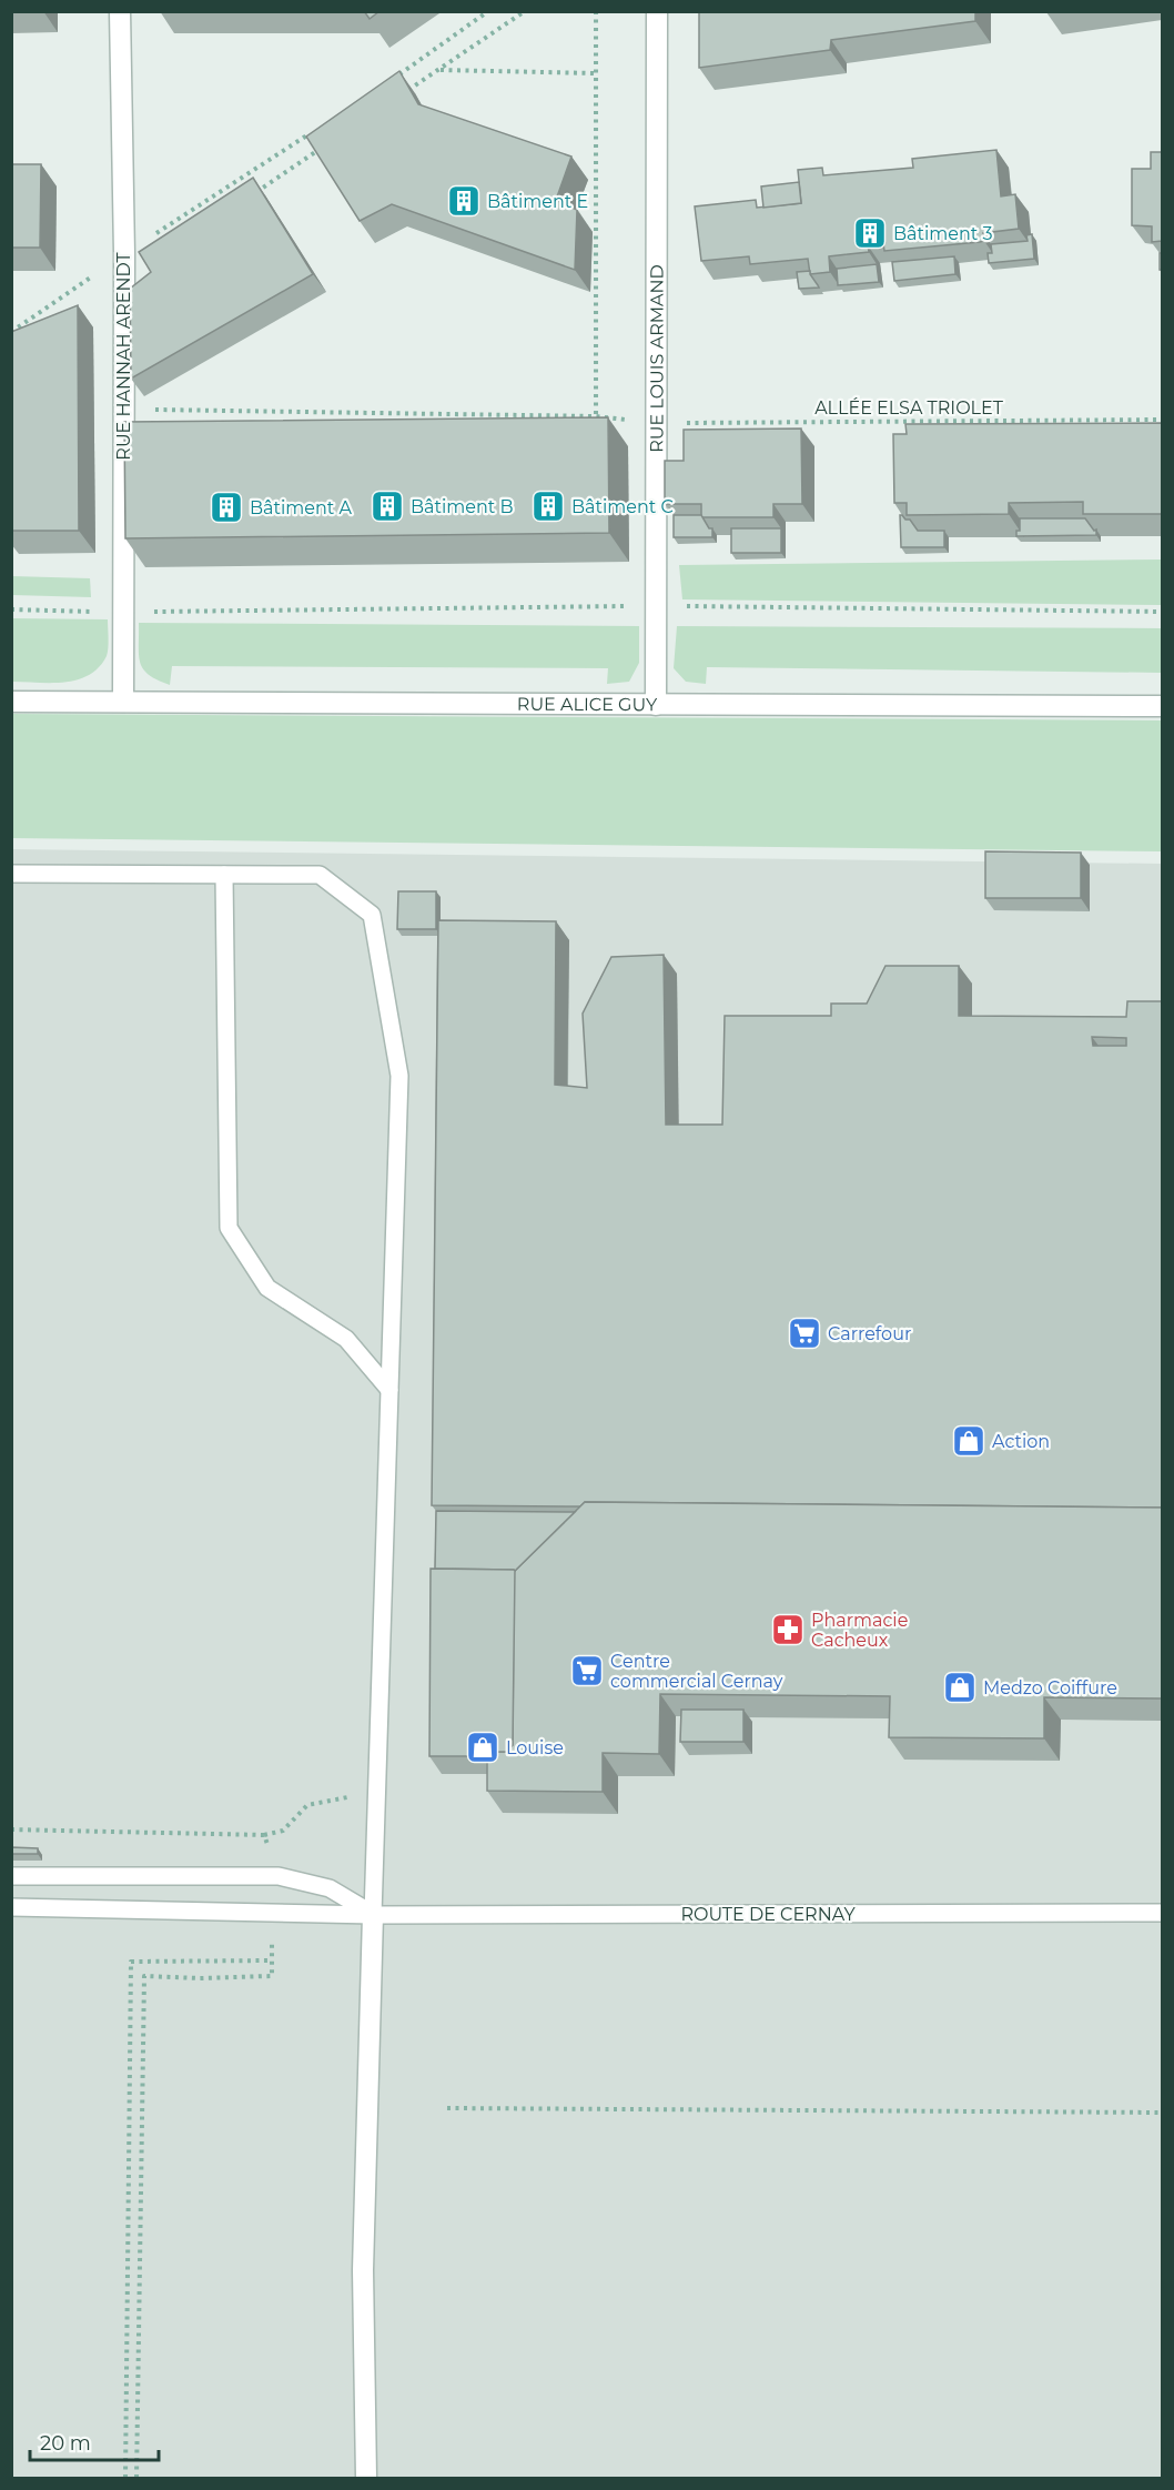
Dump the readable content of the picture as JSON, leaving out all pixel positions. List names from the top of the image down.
{
  "streets": {
    "street": ["RUE HANNAH ARENDT", "RUE LOUIS ARMAND", "RUE ALICE GUY"],
    "lane": ["ROUTE DE CERNAY"],
    "path": ["ALLÉE ELSA TRIOLET"]
  },
  "crossings": [
    ["RUE HANNAH ARENDT", "ALLÉE ELSA TRIOLET"],
    ["RUE HANNAH ARENDT", "RUE ALICE GUY"],
    ["RUE LOUIS ARMAND", "ALLÉE ELSA TRIOLET"],
    ["RUE LOUIS ARMAND", "RUE ALICE GUY"]
  ],
  "places": {
    "building": [
      "Bâtiment E",
      "Bâtiment 3",
      "Bâtiment B",
      "Bâtiment C",
      "Bâtiment A"
    ],
    "supermarket": ["Carrefour", "Centre commercial Cernay"],
    "shop": ["Action", "Medzo Coiffure", "Louise"],
    "pharmacy": ["Pharmacie Cacheux"]
  },
  "scale_bar": "20 m"
}
